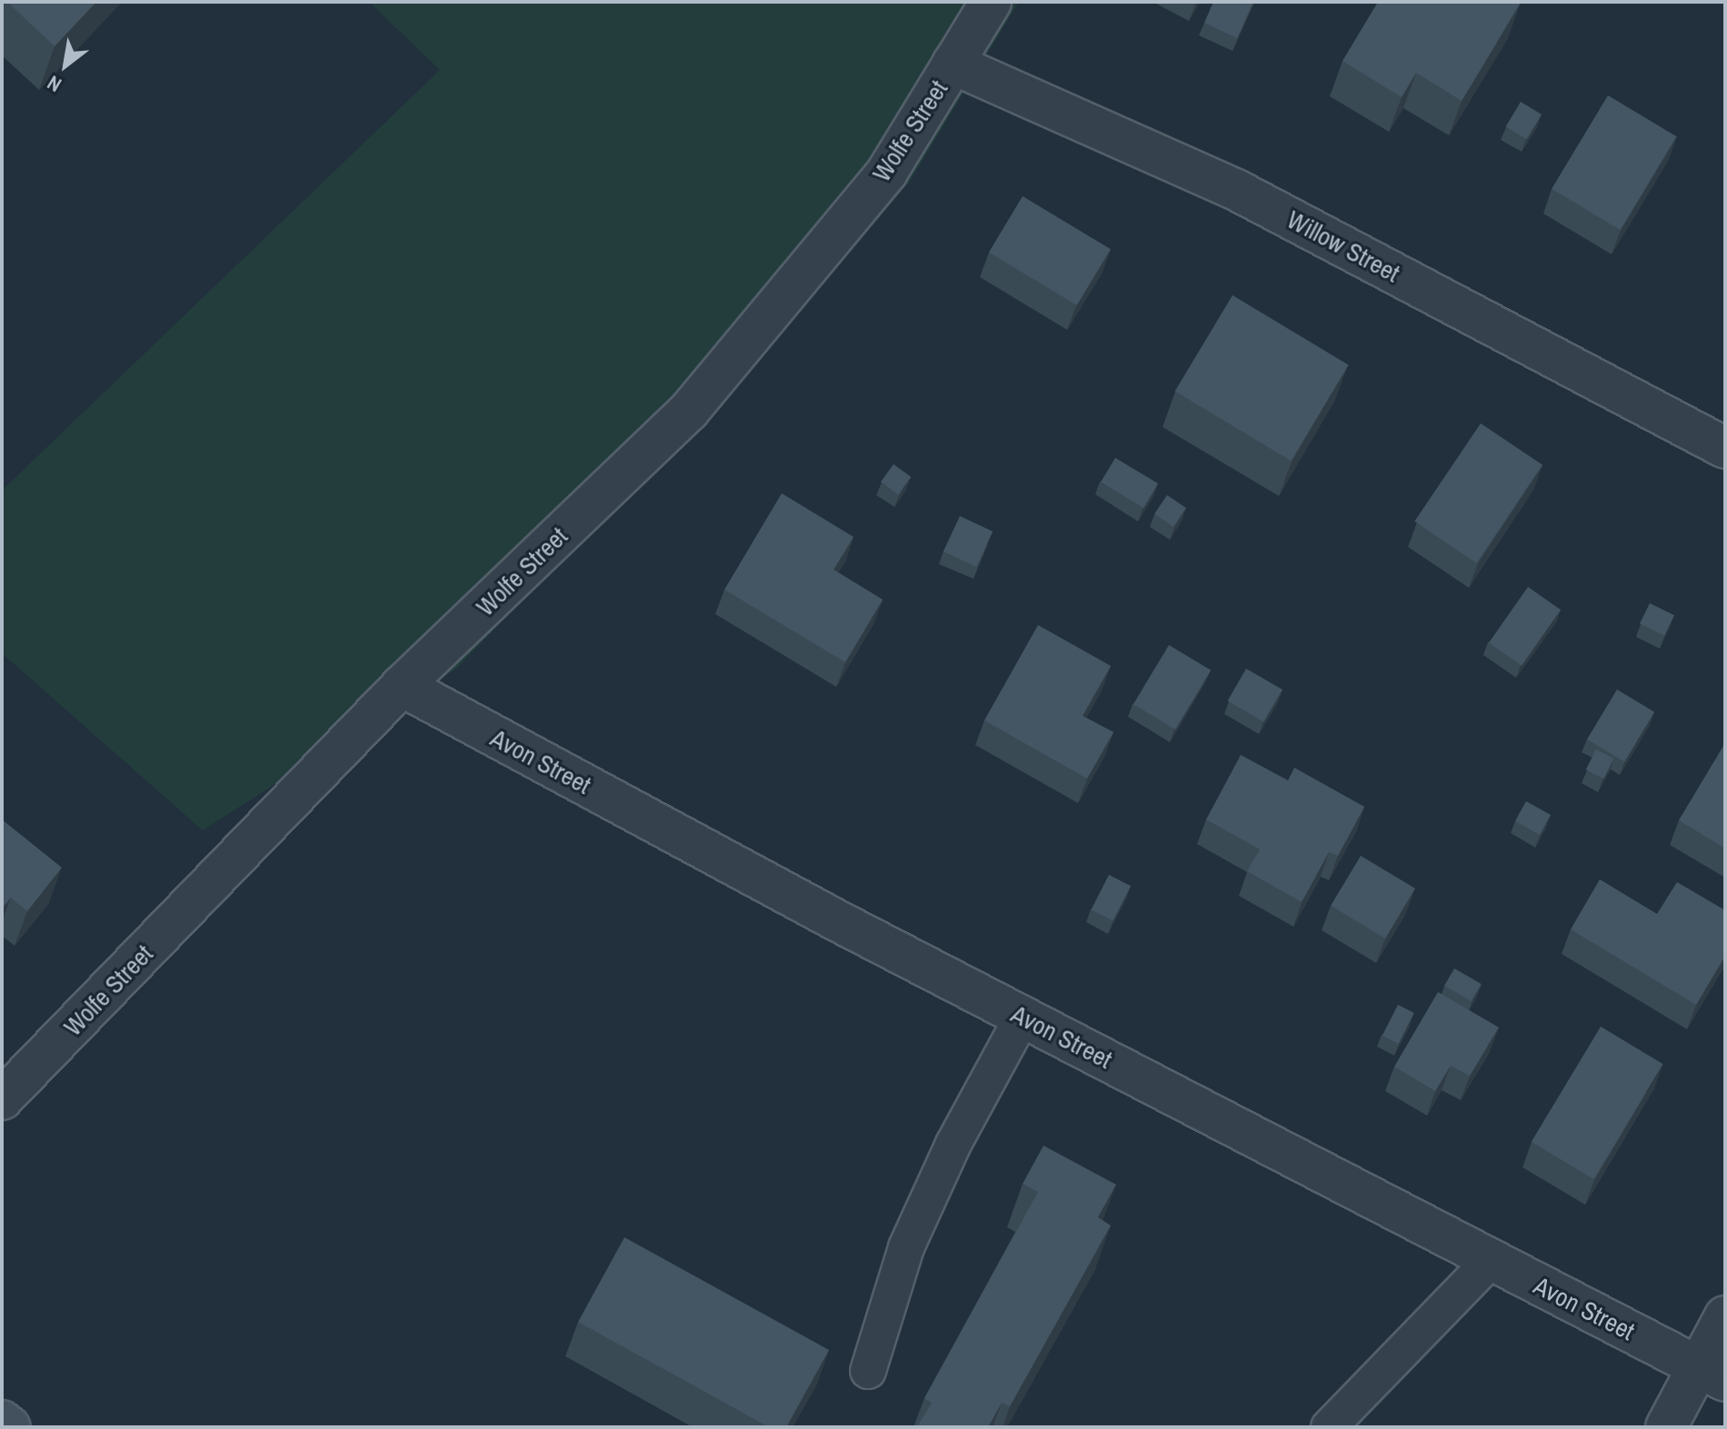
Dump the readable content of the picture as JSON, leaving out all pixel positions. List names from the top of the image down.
{
  "streets": {
    "street": ["Wolfe Street", "Willow Street", "Avon Street"]
  },
  "crossings": [
    ["Wolfe Street", "Willow Street"],
    ["Wolfe Street", "Avon Street"]
  ],
  "north": "bottom left"
}
